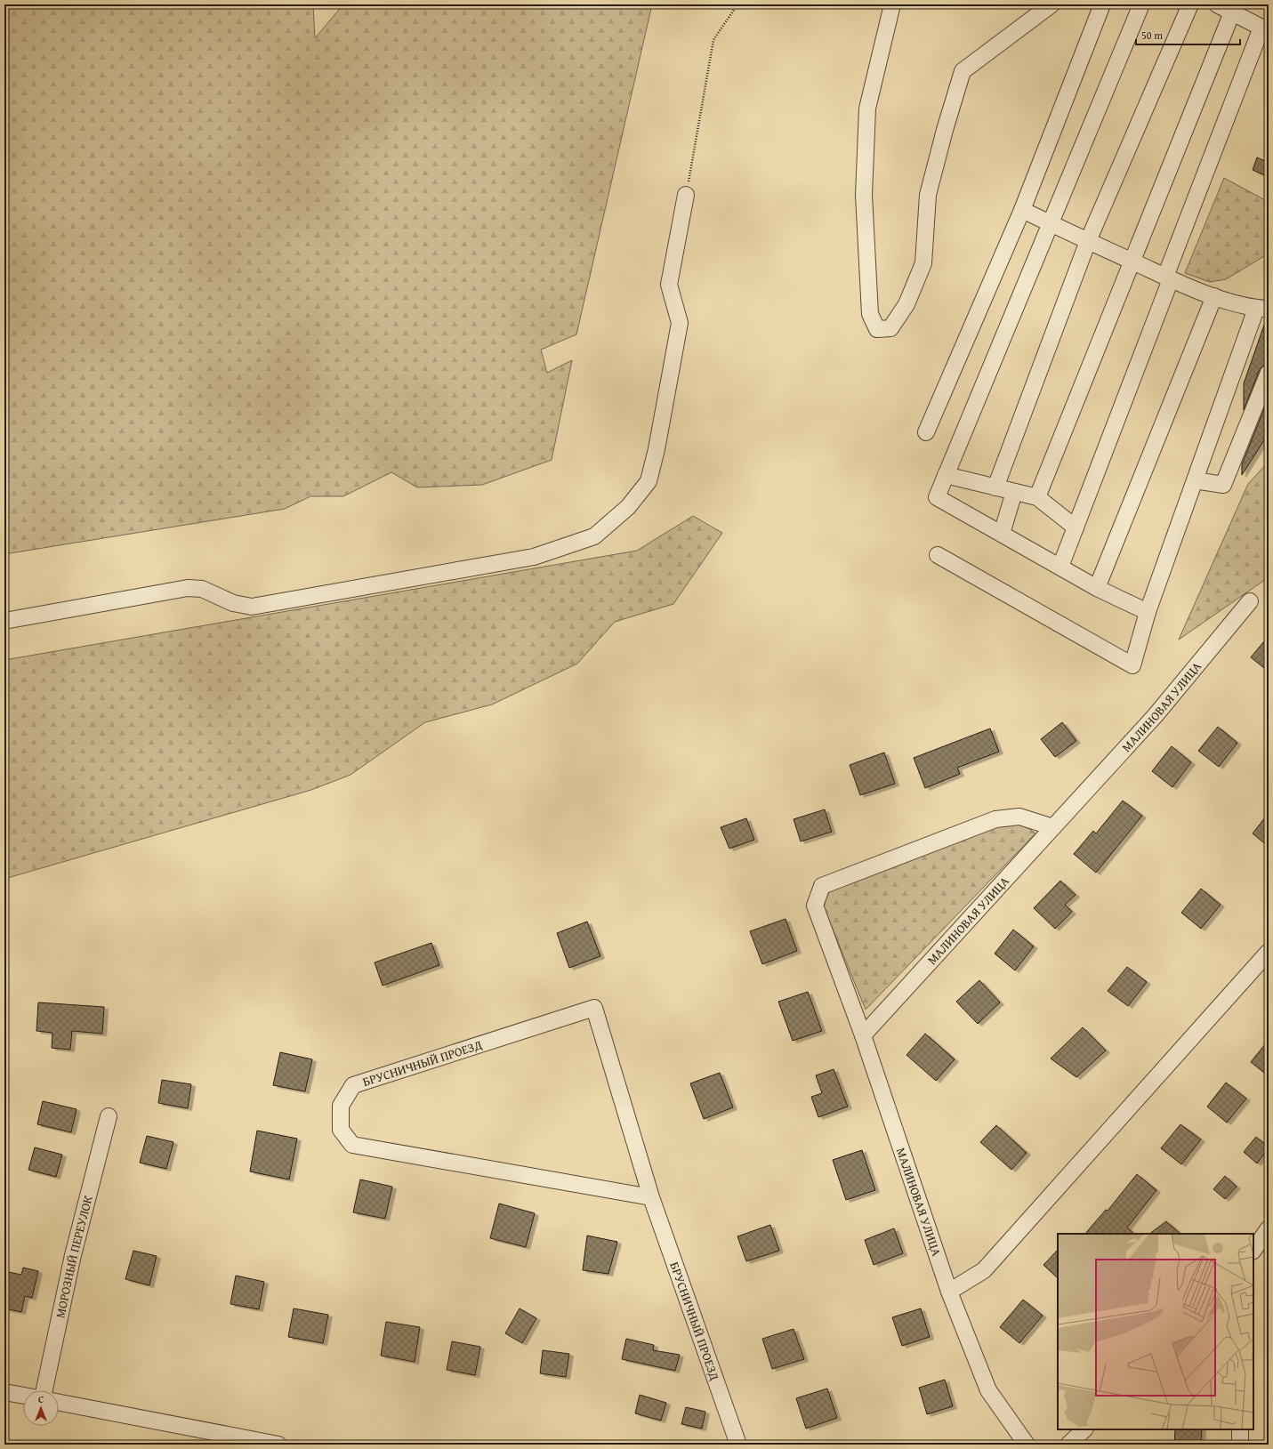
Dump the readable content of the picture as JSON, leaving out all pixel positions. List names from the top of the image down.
{
  "streets": {
    "street": ["МАЛИНОВАЯ УЛИЦА", "БРУСНИЧНЫЙ ПРОЕЗД", "МОРОЗНЫЙ ПЕРЕУЛОК"]
  },
  "scale_bar": "50 m",
  "north": "top"
}
